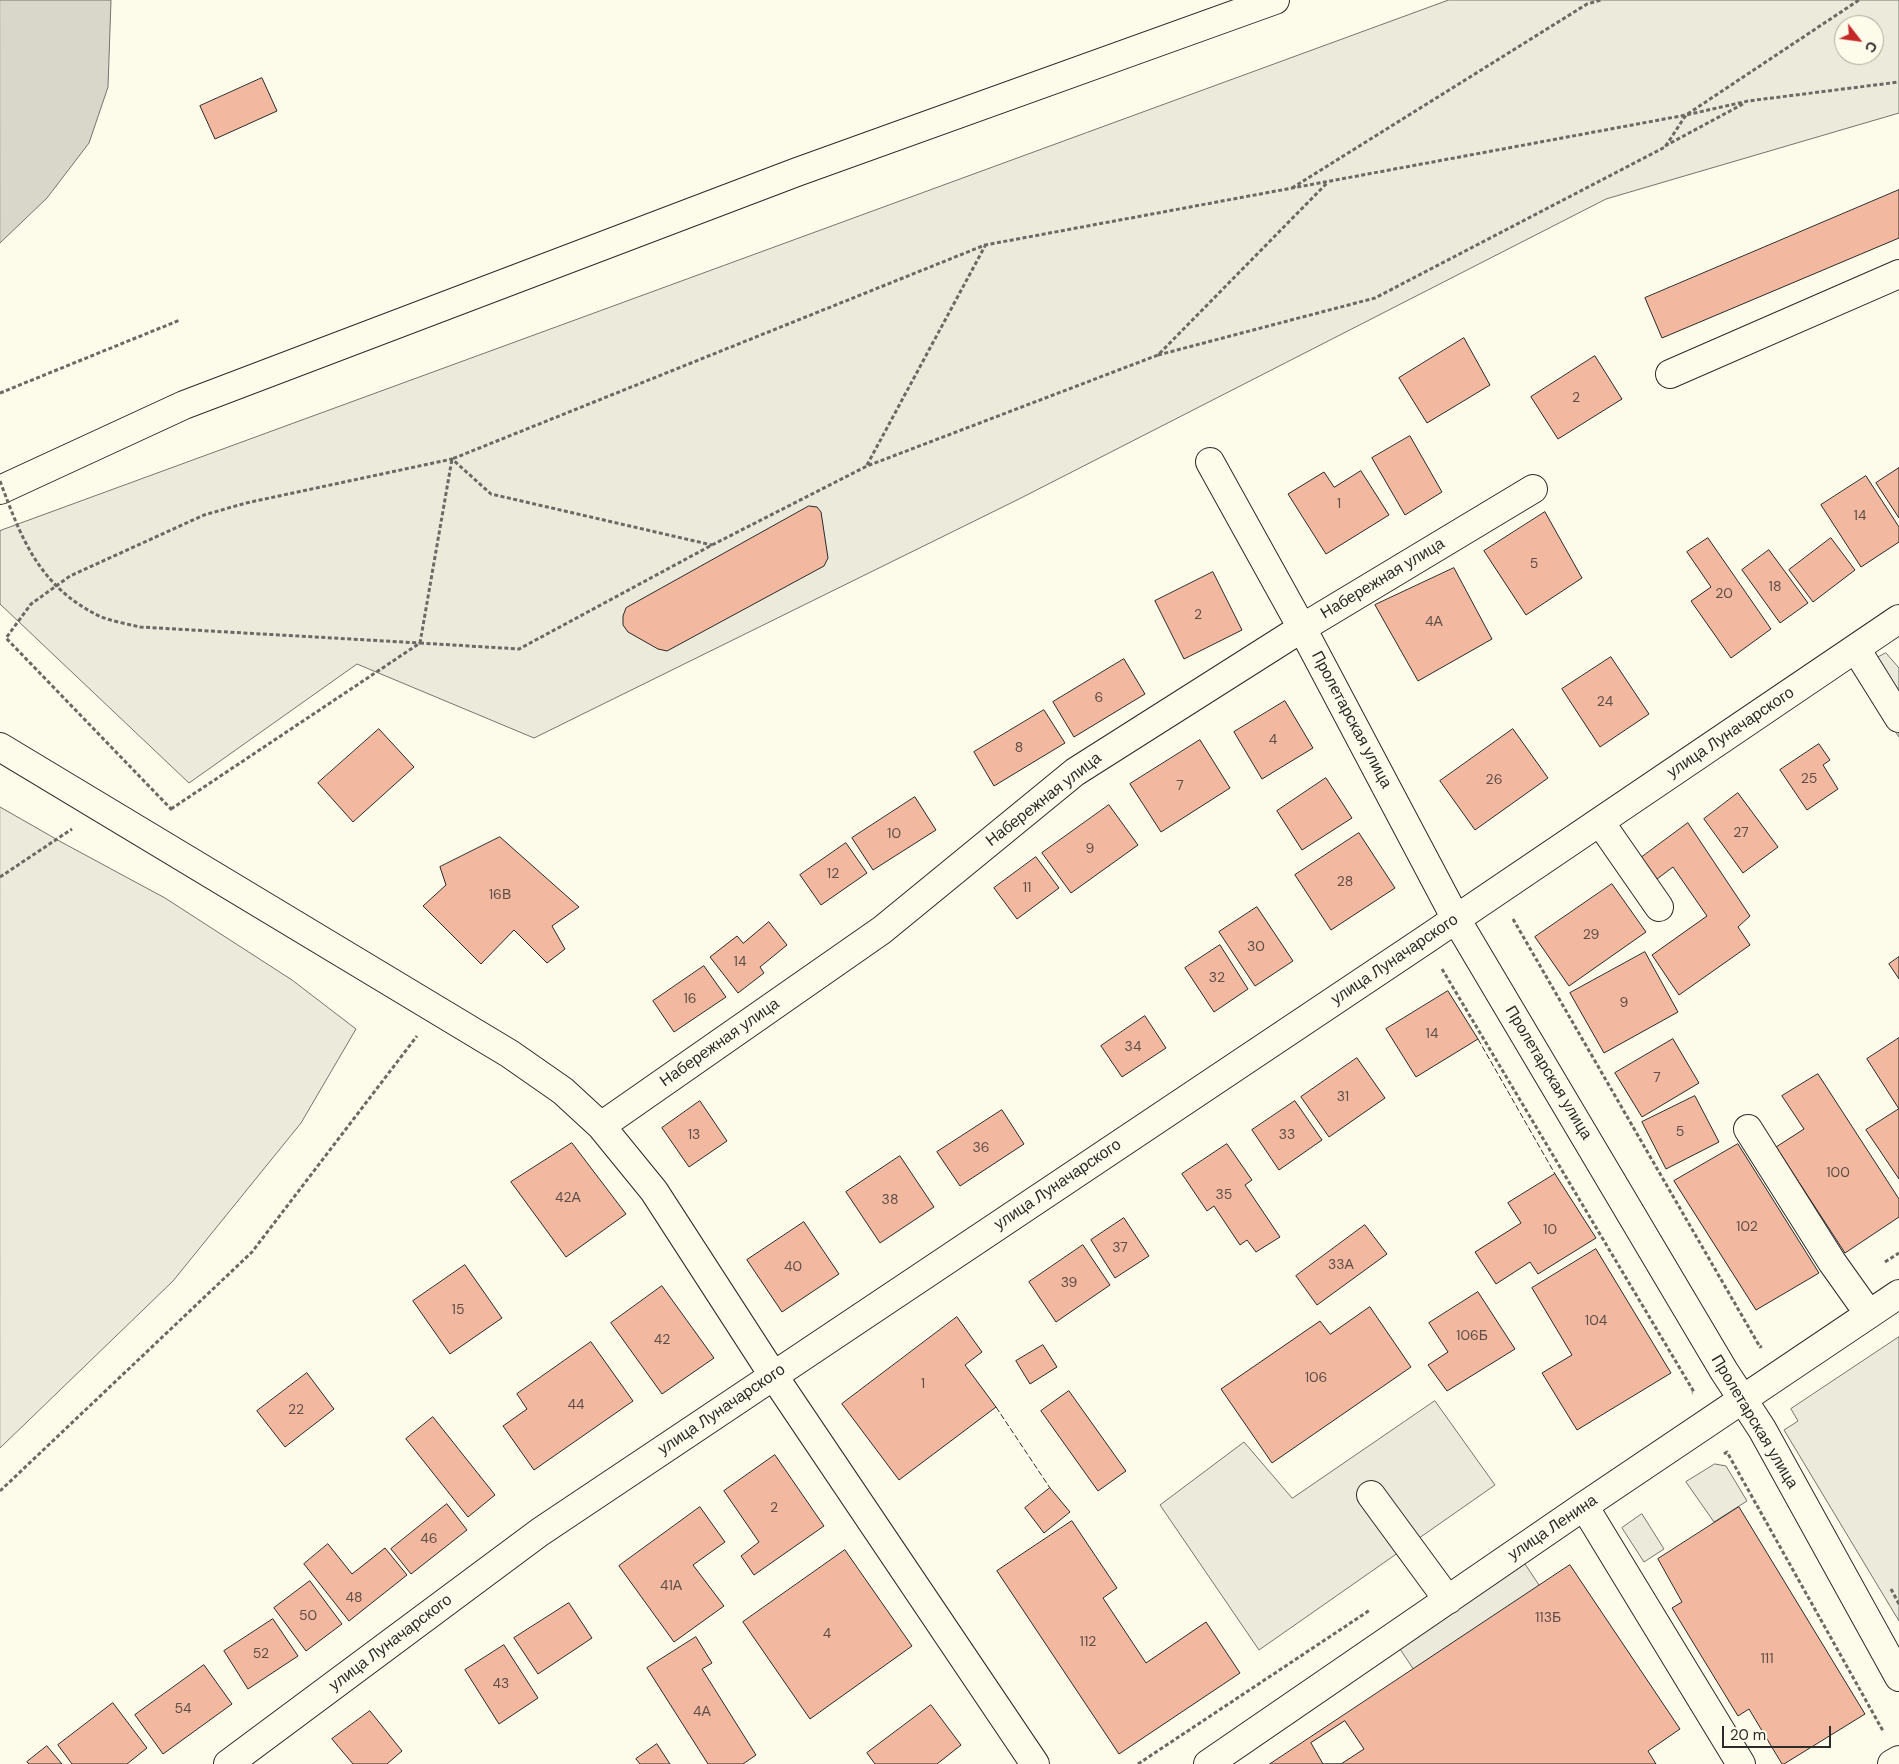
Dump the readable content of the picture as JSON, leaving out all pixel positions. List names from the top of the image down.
{
  "streets": {
    "street": [
      "Набережная улица",
      "Пролетарская улица",
      "улица Луначарского",
      "улица Ленина"
    ]
  },
  "crossings": [
    ["Набережная улица", "Пролетарская улица"],
    ["Пролетарская улица", "улица Луначарского"],
    ["Пролетарская улица", "улица Ленина"]
  ],
  "house_numbers": [
    "2",
    "1",
    "14",
    "5",
    "18",
    "20",
    "2",
    "4А",
    "6",
    "24",
    "4",
    "8",
    "25",
    "26",
    "7",
    "27",
    "10",
    "9",
    "12",
    "28",
    "11",
    "16В",
    "29",
    "30",
    "14",
    "32",
    "16",
    "9",
    "14",
    "34",
    "7",
    "31",
    "5",
    "13",
    "33",
    "36",
    "100",
    "35",
    "42А",
    "38",
    "102",
    "10",
    "37",
    "33А",
    "40",
    "39",
    "15",
    "104",
    "106Б",
    "42",
    "106",
    "1",
    "44",
    "22",
    "2",
    "46",
    "41А",
    "48",
    "50",
    "113Б",
    "4",
    "112",
    "52",
    "111",
    "43",
    "54",
    "4А"
  ],
  "scale_bar": "20 m",
  "north": "bottom right"
}
